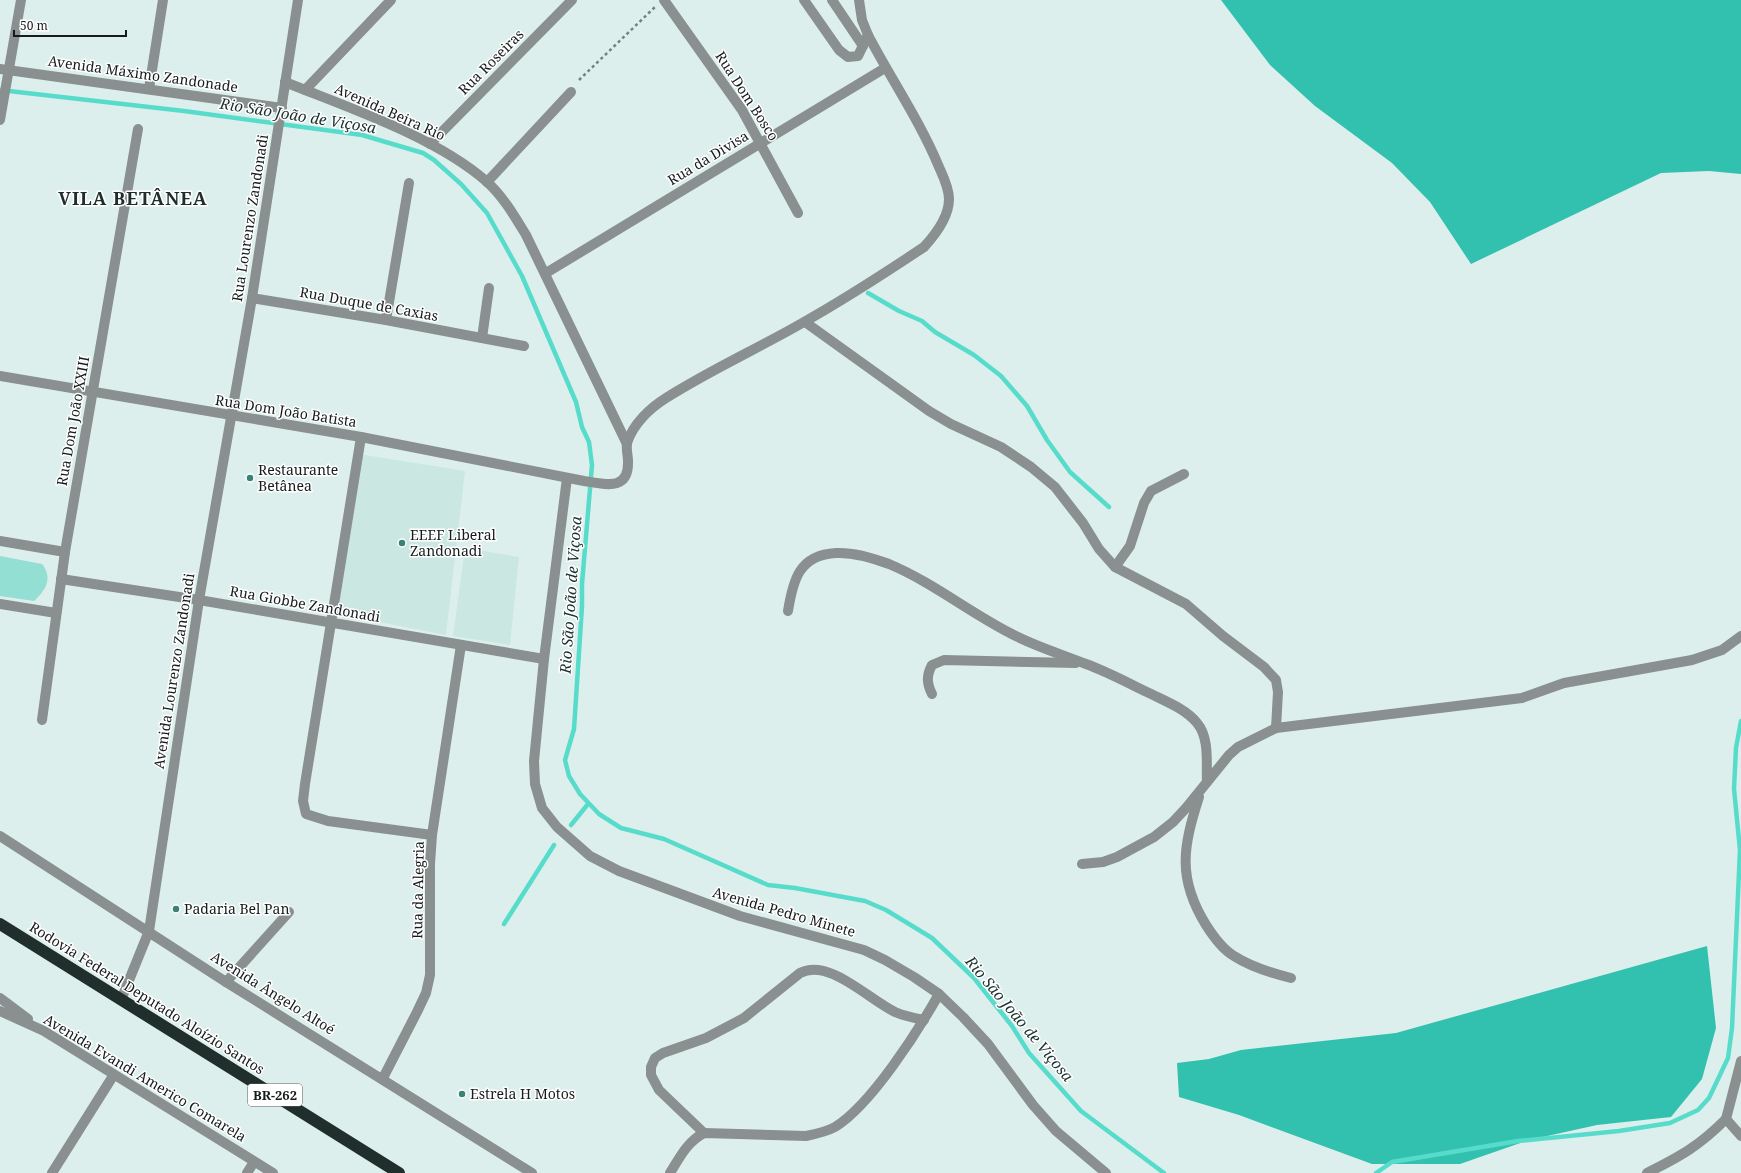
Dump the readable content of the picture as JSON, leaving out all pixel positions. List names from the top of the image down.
{
  "streets": {
    "highway": ["Rodovia Federal Deputado Aloízio Santos", "BR-262"],
    "street": [
      "Rua Roseiras",
      "Avenida Máximo Zandonade",
      "Rua Dom Bosco",
      "Avenida Beira Rio",
      "Rua da Divisa",
      "Rua Lourenzo Zandonadi",
      "Rua Duque de Caxias",
      "Rua Dom João Batista",
      "Rua Dom João XXIII",
      "Rua Giobbe Zandonadi",
      "Avenida Lourenzo Zandonadi",
      "Rua da Alegria",
      "Avenida Pedro Minete",
      "Avenida Ângelo Altoé",
      "Avenida Evandi Americo Comarela"
    ]
  },
  "crossings": [
    ["Rua Roseiras", "Avenida Beira Rio"],
    ["Avenida Máximo Zandonade", "Rua Lourenzo Zandonadi"],
    ["Rua Dom Bosco", "Rua da Divisa"],
    ["Avenida Beira Rio", "Rua da Divisa"],
    ["Avenida Beira Rio", "Rua Lourenzo Zandonadi"],
    ["Avenida Beira Rio", "Rua Dom João Batista"],
    ["Rua Lourenzo Zandonadi", "Rua Duque de Caxias"],
    ["Rua Lourenzo Zandonadi", "Rua Dom João Batista"],
    ["Rua Lourenzo Zandonadi", "Avenida Lourenzo Zandonadi"],
    ["Rua Dom João Batista", "Rua Dom João XXIII"],
    ["Rua Dom João Batista", "Avenida Lourenzo Zandonadi"],
    ["Rua Dom João Batista", "Avenida Pedro Minete"],
    ["Rua Dom João XXIII", "Rua Giobbe Zandonadi"],
    ["Rua Giobbe Zandonadi", "Avenida Lourenzo Zandonadi"],
    ["Rua Giobbe Zandonadi", "Rua da Alegria"],
    ["Rua Giobbe Zandonadi", "Avenida Pedro Minete"],
    ["Avenida Lourenzo Zandonadi", "Avenida Ângelo Altoé"],
    ["Rua da Alegria", "Avenida Ângelo Altoé"]
  ],
  "districts": ["VILA BETÂNEA"],
  "water": ["Rio São João de Viçosa"],
  "places": [
    "Restaurante Betânea",
    "EEEF Liberal Zandonadi",
    "Padaria Bel Pan",
    "Estrela H Motos"
  ],
  "scale_bar": "50 m"
}
